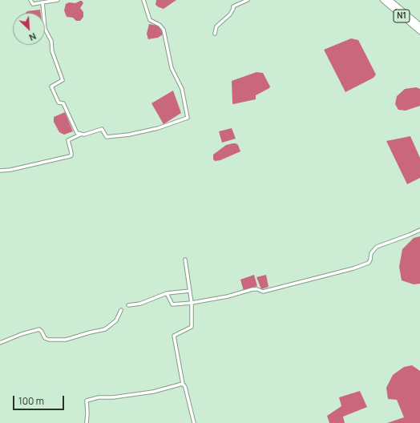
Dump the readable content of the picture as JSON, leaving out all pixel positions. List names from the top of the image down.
{
  "streets": {
    "highway": ["N1"]
  },
  "scale_bar": "100 m",
  "north": "bottom right"
}
